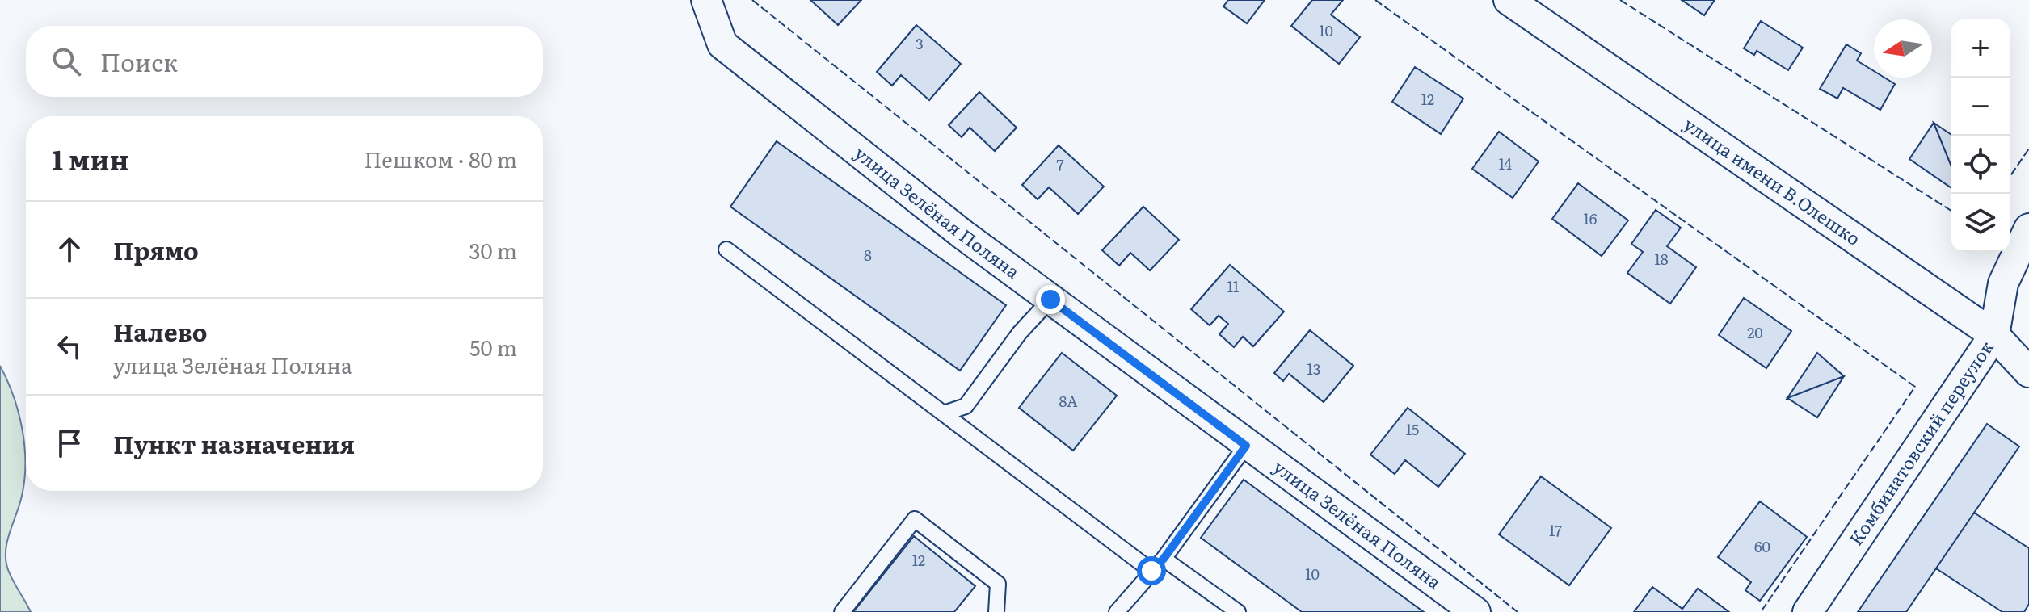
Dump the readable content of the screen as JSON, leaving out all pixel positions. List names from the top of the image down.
{
  "streets": {
    "street": ["улица имени В.Олешко", "улица Зелёная Поляна", "Комбинатовский переулок"]
  },
  "crossings": [
    ["улица имени В.Олешко", "Комбинатовский переулок"]
  ],
  "house_numbers": [
    "10",
    "3",
    "12",
    "14",
    "7",
    "16",
    "8",
    "18",
    "11",
    "20",
    "13",
    "8А",
    "15",
    "17",
    "60",
    "12",
    "10"
  ],
  "north": "left",
  "page": {
    "map_buttons": ["+", "−"],
    "search": "Поиск",
    "heading": ["1 мин", "Пешком · 80 m"],
    "list": [
      ["Прямо", "30 m"],
      ["Налево", "улица Зелёная Поляна", "50 m"],
      "Пункт назначения"
    ]
  }
}
